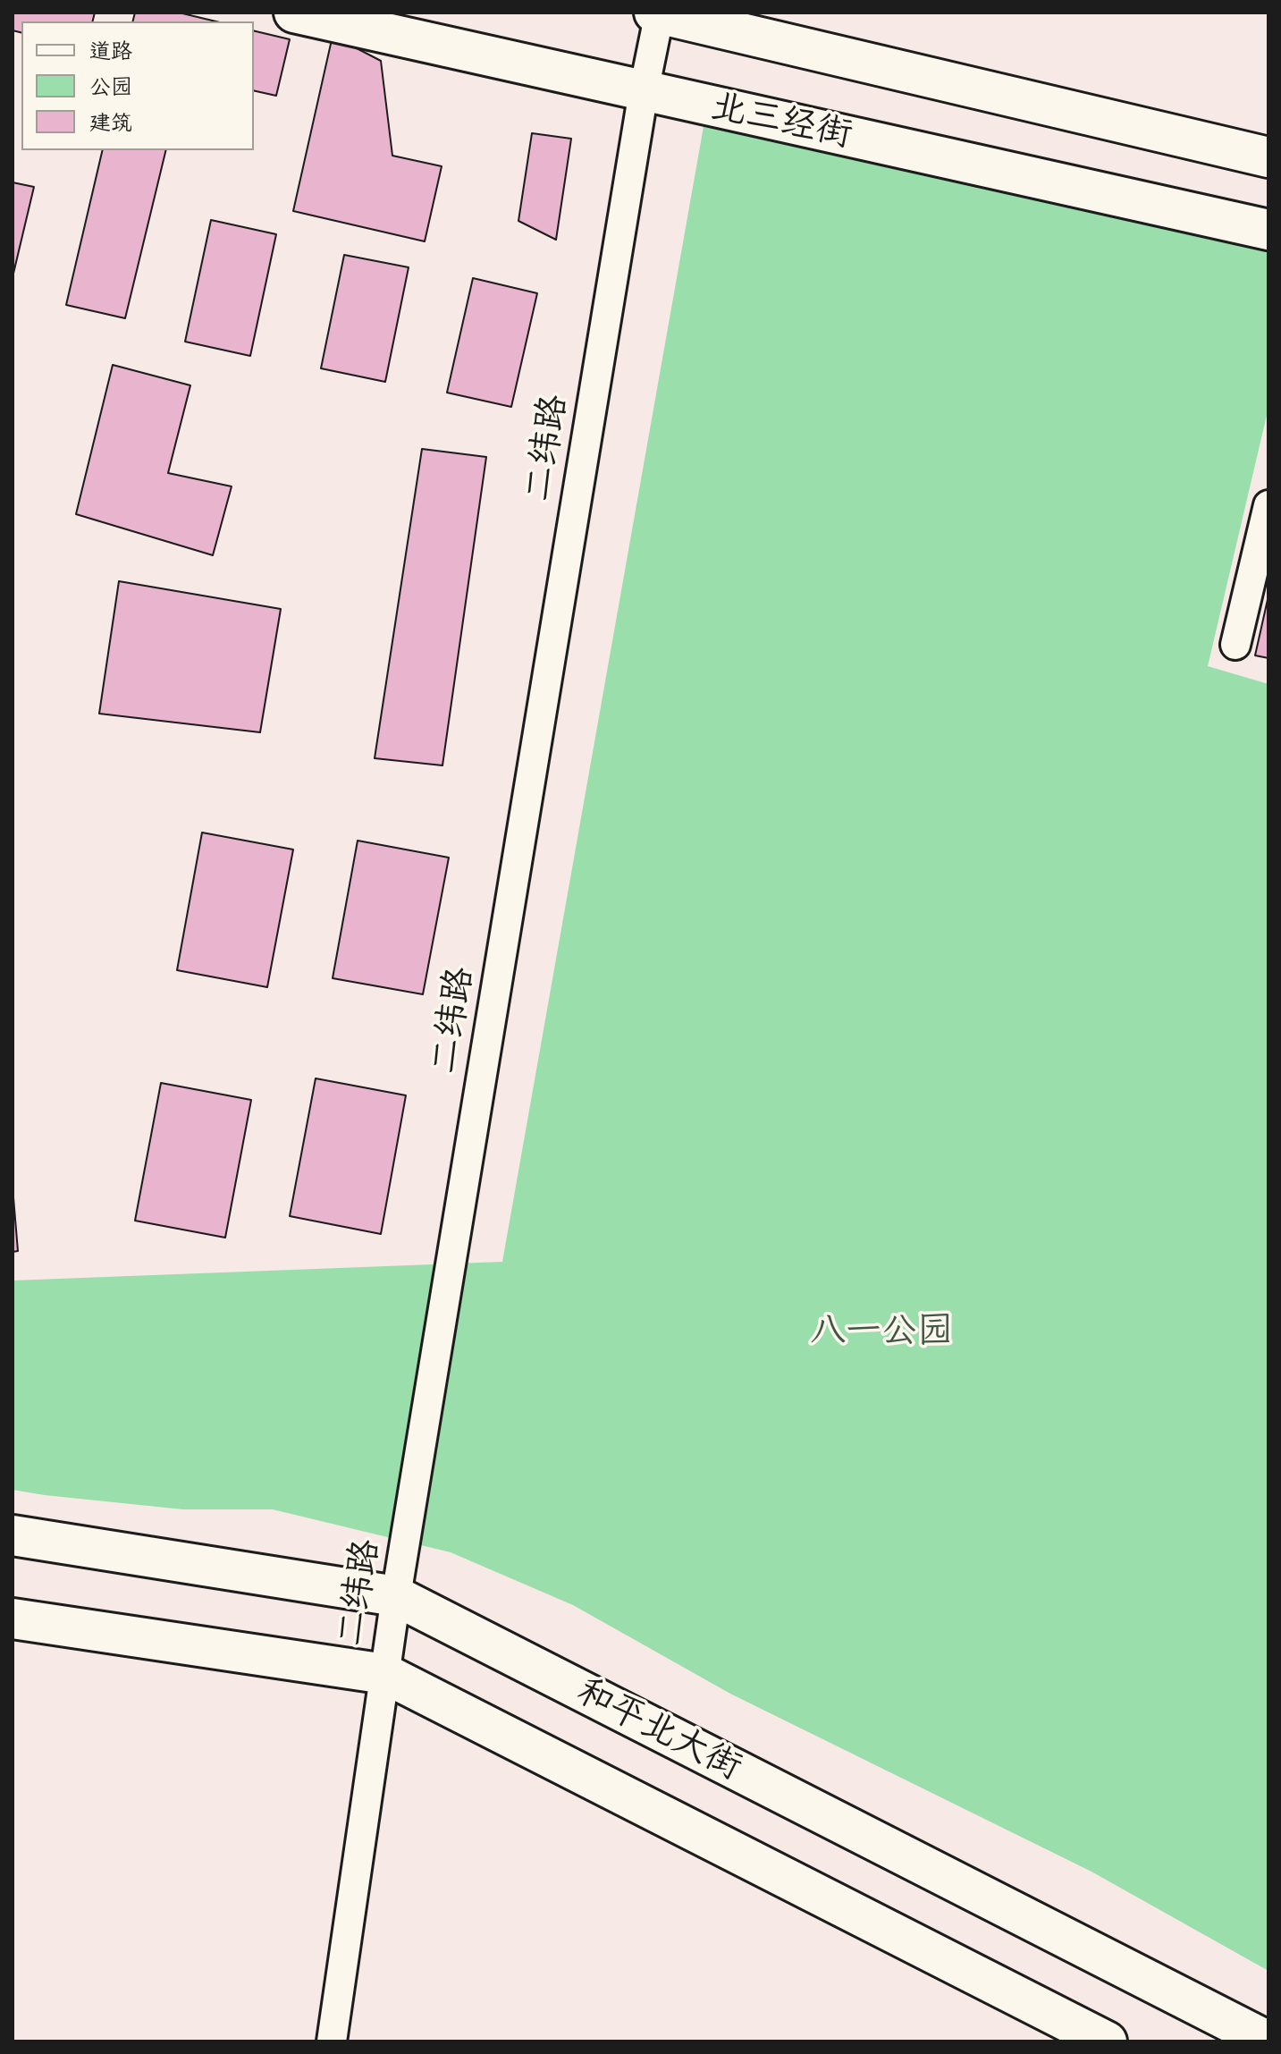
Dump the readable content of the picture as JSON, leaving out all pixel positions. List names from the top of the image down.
{
  "streets": {
    "main road": ["北三经街", "和平北大街"],
    "street": ["二纬路"]
  },
  "crossings": [
    ["北三经街", "二纬路"],
    ["二纬路", "和平北大街"]
  ],
  "parks": ["八一公园"],
  "legend": ["道路", "公园", "建筑"]
}
